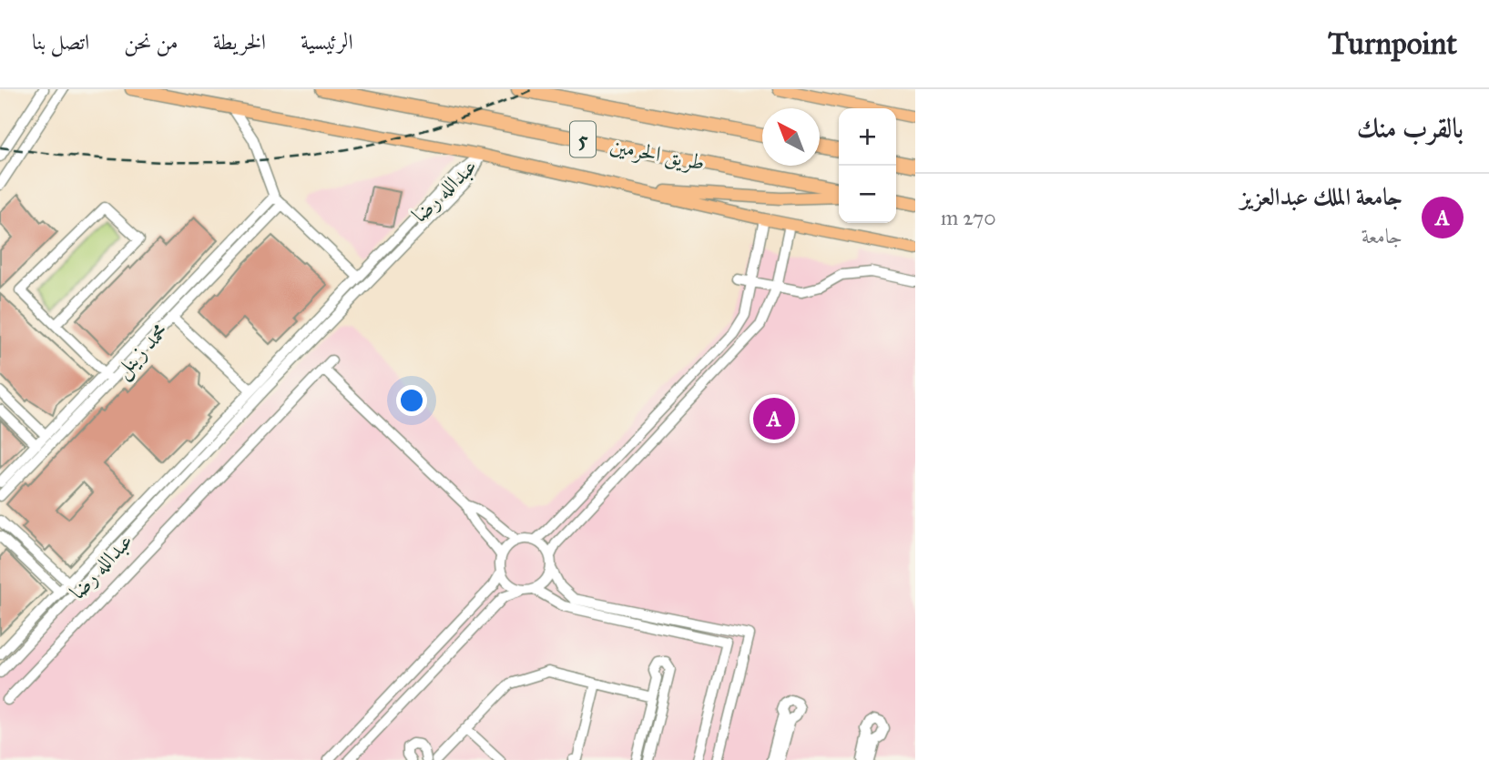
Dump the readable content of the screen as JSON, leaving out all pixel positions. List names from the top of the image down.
{
  "streets": {
    "highway": ["5", "طريق الحرمين"],
    "street": ["عبدالله رضا", "محمد زينل"]
  },
  "north": "top left",
  "page": {
    "header": "Turnpoint",
    "nav": [
      "الرئيسية",
      "الخريطة",
      "من نحن",
      "اتصل بنا"
    ],
    "heading": "بالقرب منك",
    "map_buttons": ["+", "−"],
    "list": [
      {
        "mark": "A",
        "name": "جامعة الملك عبدالعزيز",
        "note": "جامعة",
        "value": "270 m"
      }
    ],
    "pins": "A"
  }
}
